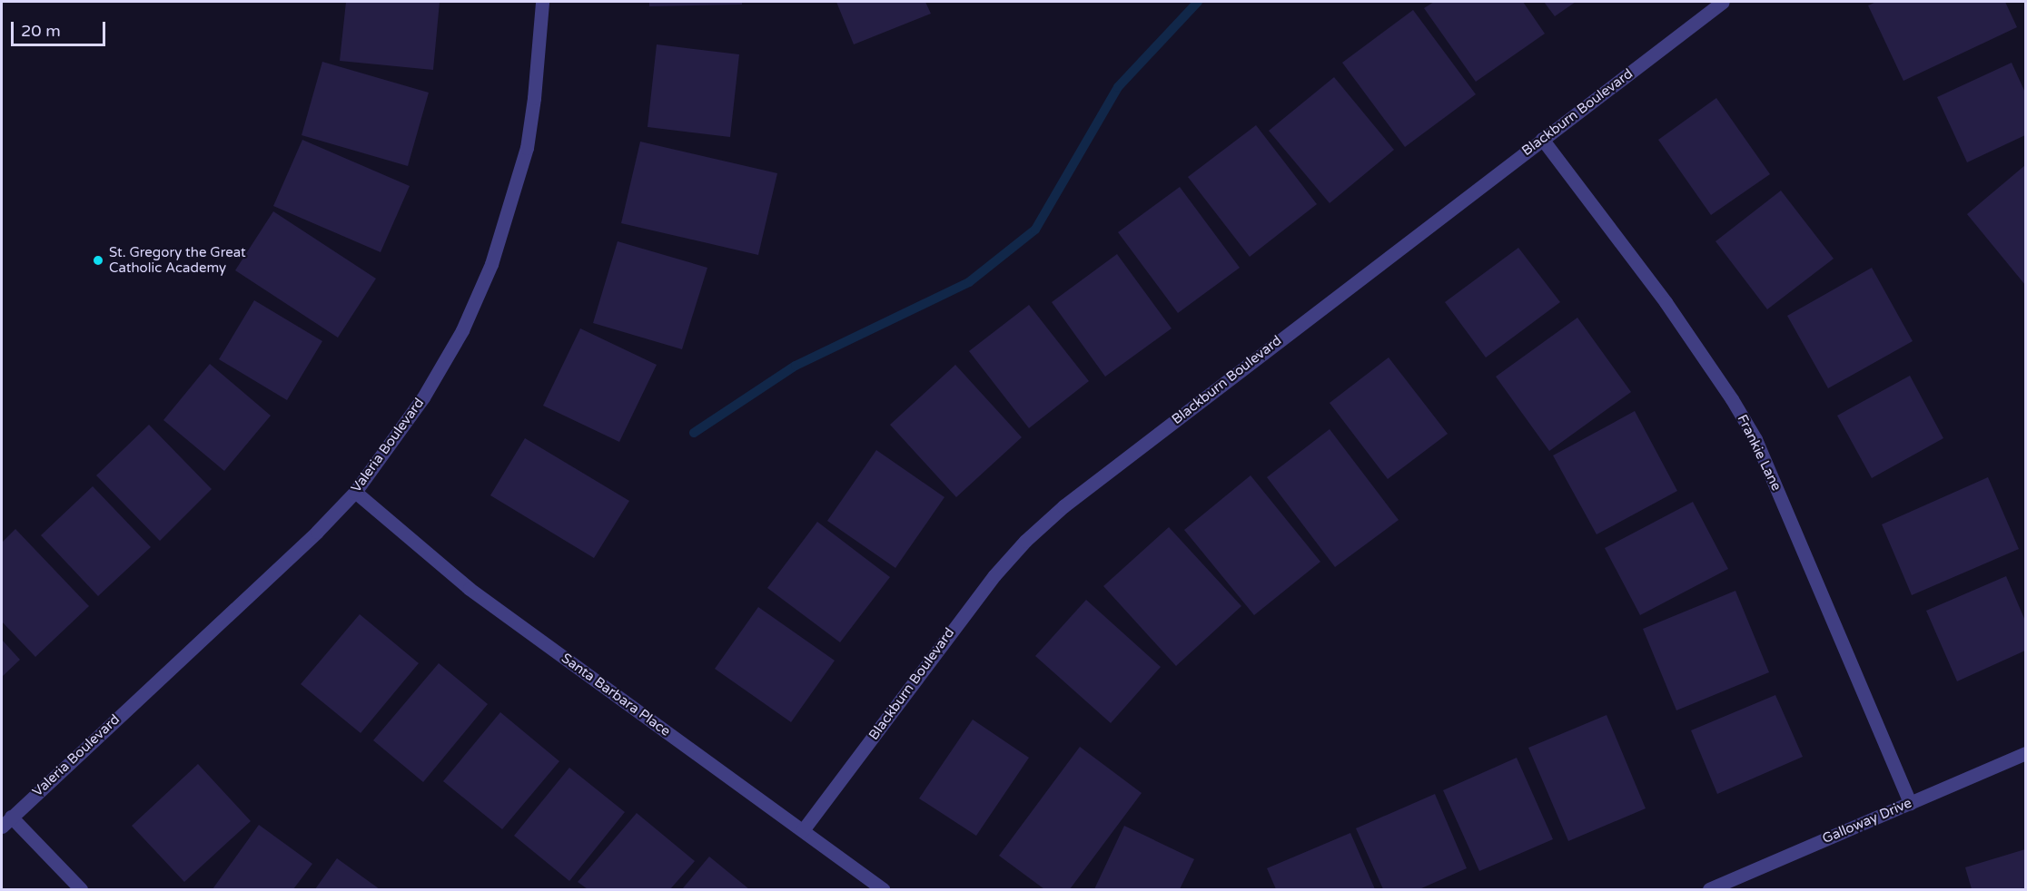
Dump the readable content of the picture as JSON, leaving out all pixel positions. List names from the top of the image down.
{
  "streets": {
    "street": [
      "Blackburn Boulevard",
      "Valeria Boulevard",
      "Frankie Lane",
      "Santa Barbara Place",
      "Galloway Drive"
    ]
  },
  "crossings": [
    ["Blackburn Boulevard", "Frankie Lane"],
    ["Blackburn Boulevard", "Santa Barbara Place"],
    ["Valeria Boulevard", "Santa Barbara Place"],
    ["Frankie Lane", "Galloway Drive"]
  ],
  "places": ["St. Gregory the Great Catholic Academy"],
  "scale_bar": "20 m"
}
